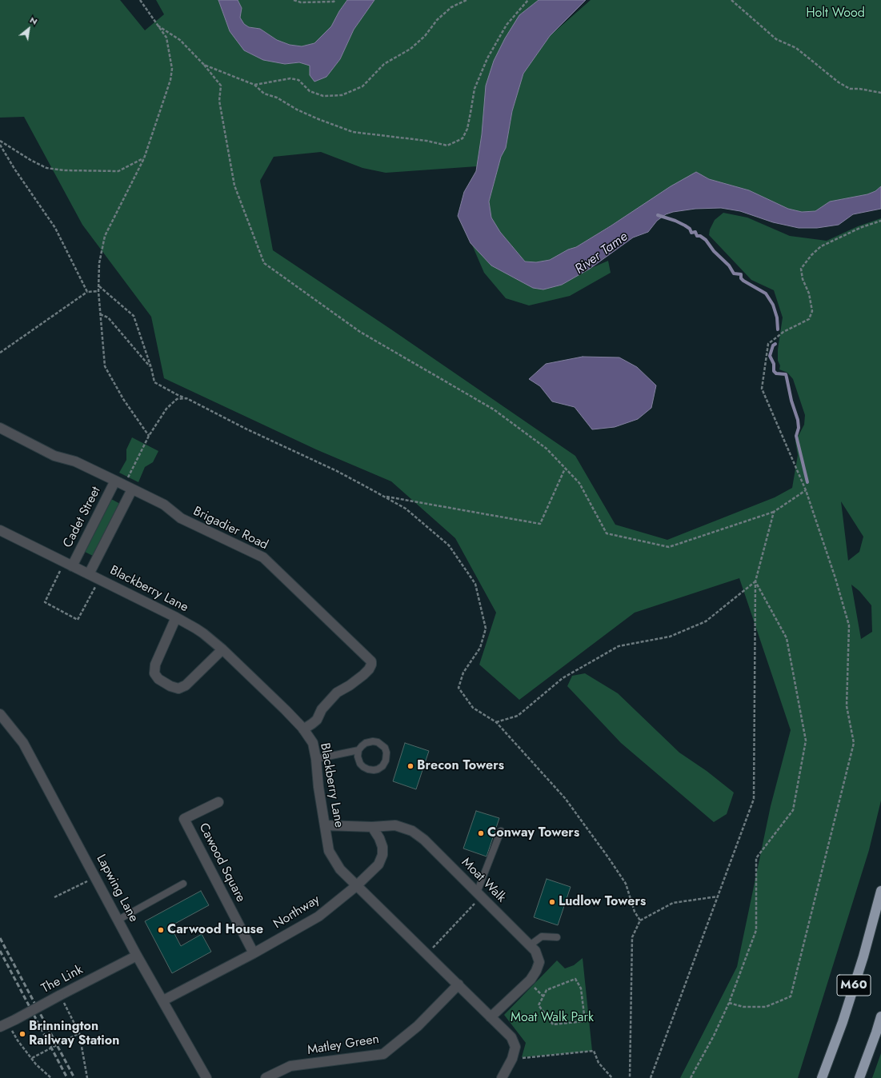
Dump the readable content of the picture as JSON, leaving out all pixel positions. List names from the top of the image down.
{
  "streets": {
    "highway": ["M60"],
    "street": [
      "Cadet Street",
      "Brigadier Road",
      "Blackberry Lane",
      "Cawood Square",
      "Moat Walk",
      "Lapwing Lane",
      "Northway",
      "The Link",
      "Matley Green"
    ]
  },
  "crossings": [
    ["Cadet Street", "Brigadier Road"],
    ["Cadet Street", "Blackberry Lane"],
    ["Brigadier Road", "Blackberry Lane"],
    ["Blackberry Lane", "Moat Walk"],
    ["Blackberry Lane", "Northway"],
    ["Blackberry Lane", "Matley Green"],
    ["Cawood Square", "Northway"],
    ["Moat Walk", "Northway"],
    ["Lapwing Lane", "Northway"],
    ["Lapwing Lane", "The Link"]
  ],
  "water": ["River Tame"],
  "parks": ["Holt Wood", "Moat Walk Park"],
  "places": [
    "Brecon Towers",
    "Conway Towers",
    "Ludlow Towers",
    "Carwood House",
    "Brinnington Railway Station"
  ],
  "north": "top right"
}
